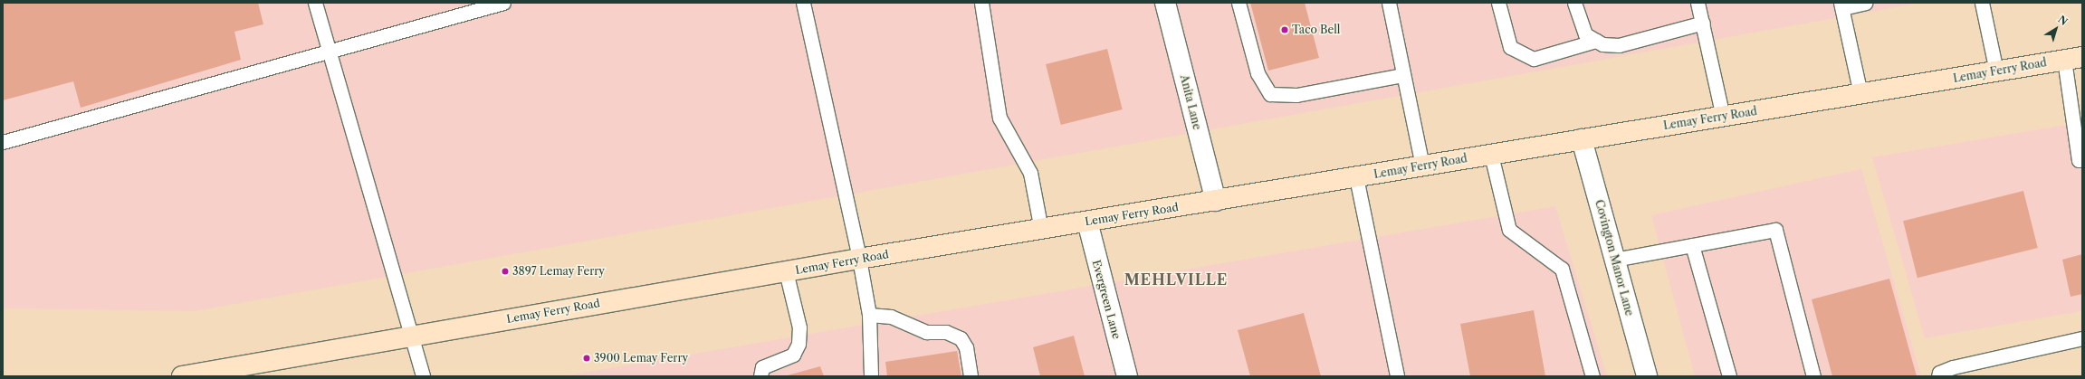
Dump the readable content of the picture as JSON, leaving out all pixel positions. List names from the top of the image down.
{
  "streets": {
    "main road": ["Lemay Ferry Road"],
    "street": ["Anita Lane", "Covington Manor Lane", "Evergreen Lane"]
  },
  "crossings": [
    ["Lemay Ferry Road", "Anita Lane"],
    ["Lemay Ferry Road", "Covington Manor Lane"],
    ["Lemay Ferry Road", "Evergreen Lane"]
  ],
  "districts": ["MEHLVILLE"],
  "places": ["Taco Bell", "3897 Lemay Ferry", "3900 Lemay Ferry"],
  "north": "top right"
}
